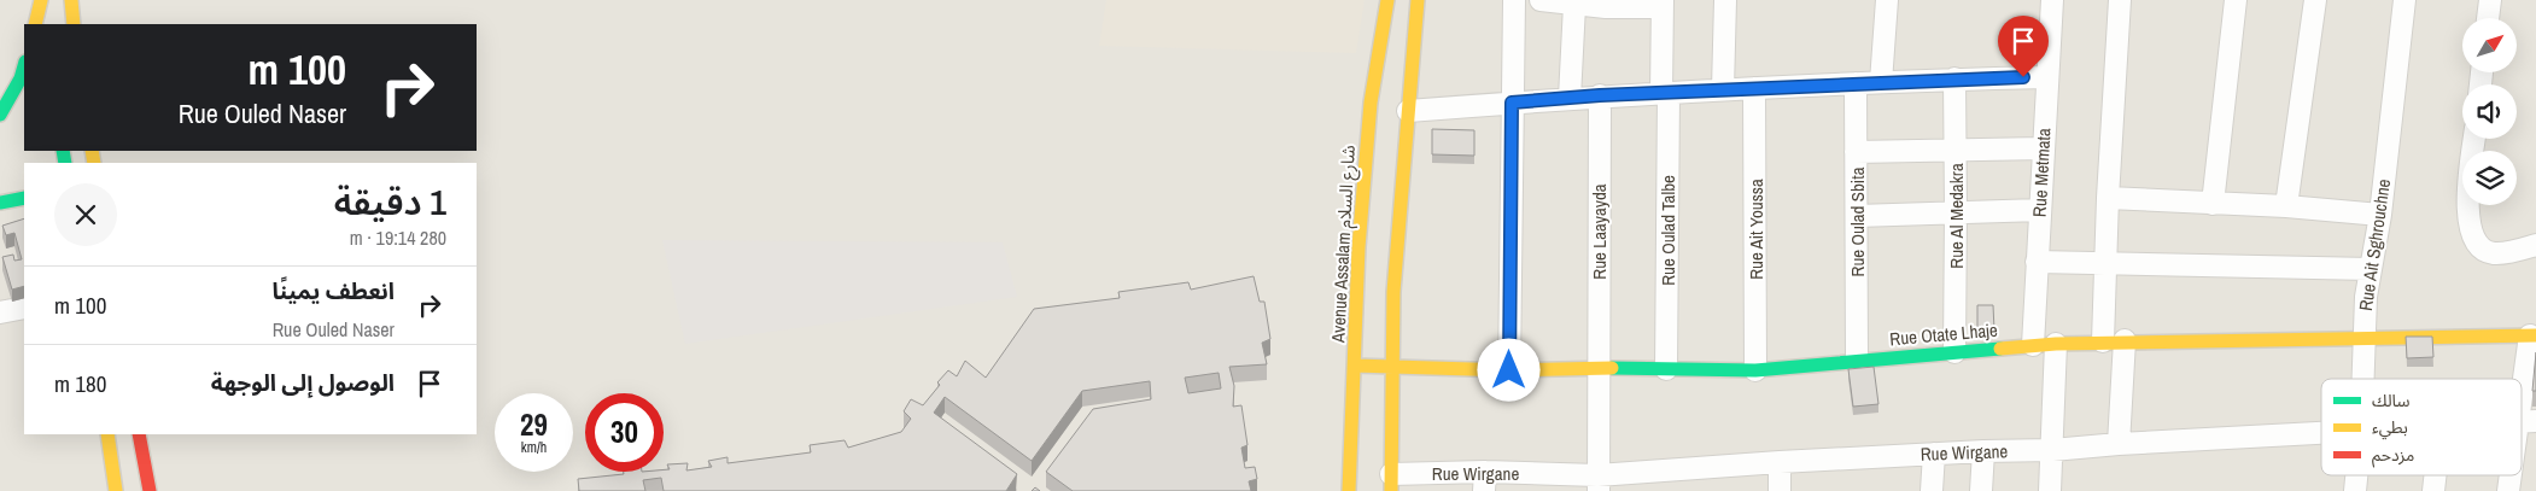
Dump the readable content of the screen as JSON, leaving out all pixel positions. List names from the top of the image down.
{
  "streets": {
    "street": [
      "Rue Metmata",
      "Rue Al Medakra",
      "Rue Oulad Sbita",
      "Rue Ait Youssa",
      "Rue Oulad Talbe",
      "Rue Laayayda",
      "Avenue Assalam شارع السلام",
      "Rue Ait Sghrouchne",
      "Rue Otate Lhaje",
      "Rue Wirgane"
    ]
  },
  "crossings": [
    ["Rue Metmata", "Rue Otate Lhaje"],
    ["Rue Al Medakra", "Rue Otate Lhaje"],
    ["Rue Oulad Sbita", "Rue Otate Lhaje"],
    ["Rue Ait Youssa", "Rue Otate Lhaje"],
    ["Rue Oulad Talbe", "Rue Otate Lhaje"],
    ["Rue Laayayda", "Rue Otate Lhaje"],
    ["Rue Laayayda", "Rue Wirgane"],
    ["Avenue Assalam شارع السلام", "Rue Otate Lhaje"],
    ["Rue Ait Sghrouchne", "Rue Otate Lhaje"]
  ],
  "legend": ["سالك", "بطيء", "مزدحم"],
  "north": "top right",
  "page": {
    "turn": ["100 m", "Rue Ouled Naser"],
    "heading": ["1 دقيقة", "280 m · 19:14"],
    "list": [
      {
        "name": "انعطف يمينًا",
        "note": "Rue Ouled Naser",
        "value": "100 m"
      },
      {
        "name": "الوصول إلى الوجهة",
        "value": "180 m"
      }
    ],
    "speed": "29 km/h",
    "limit": "30"
  }
}
